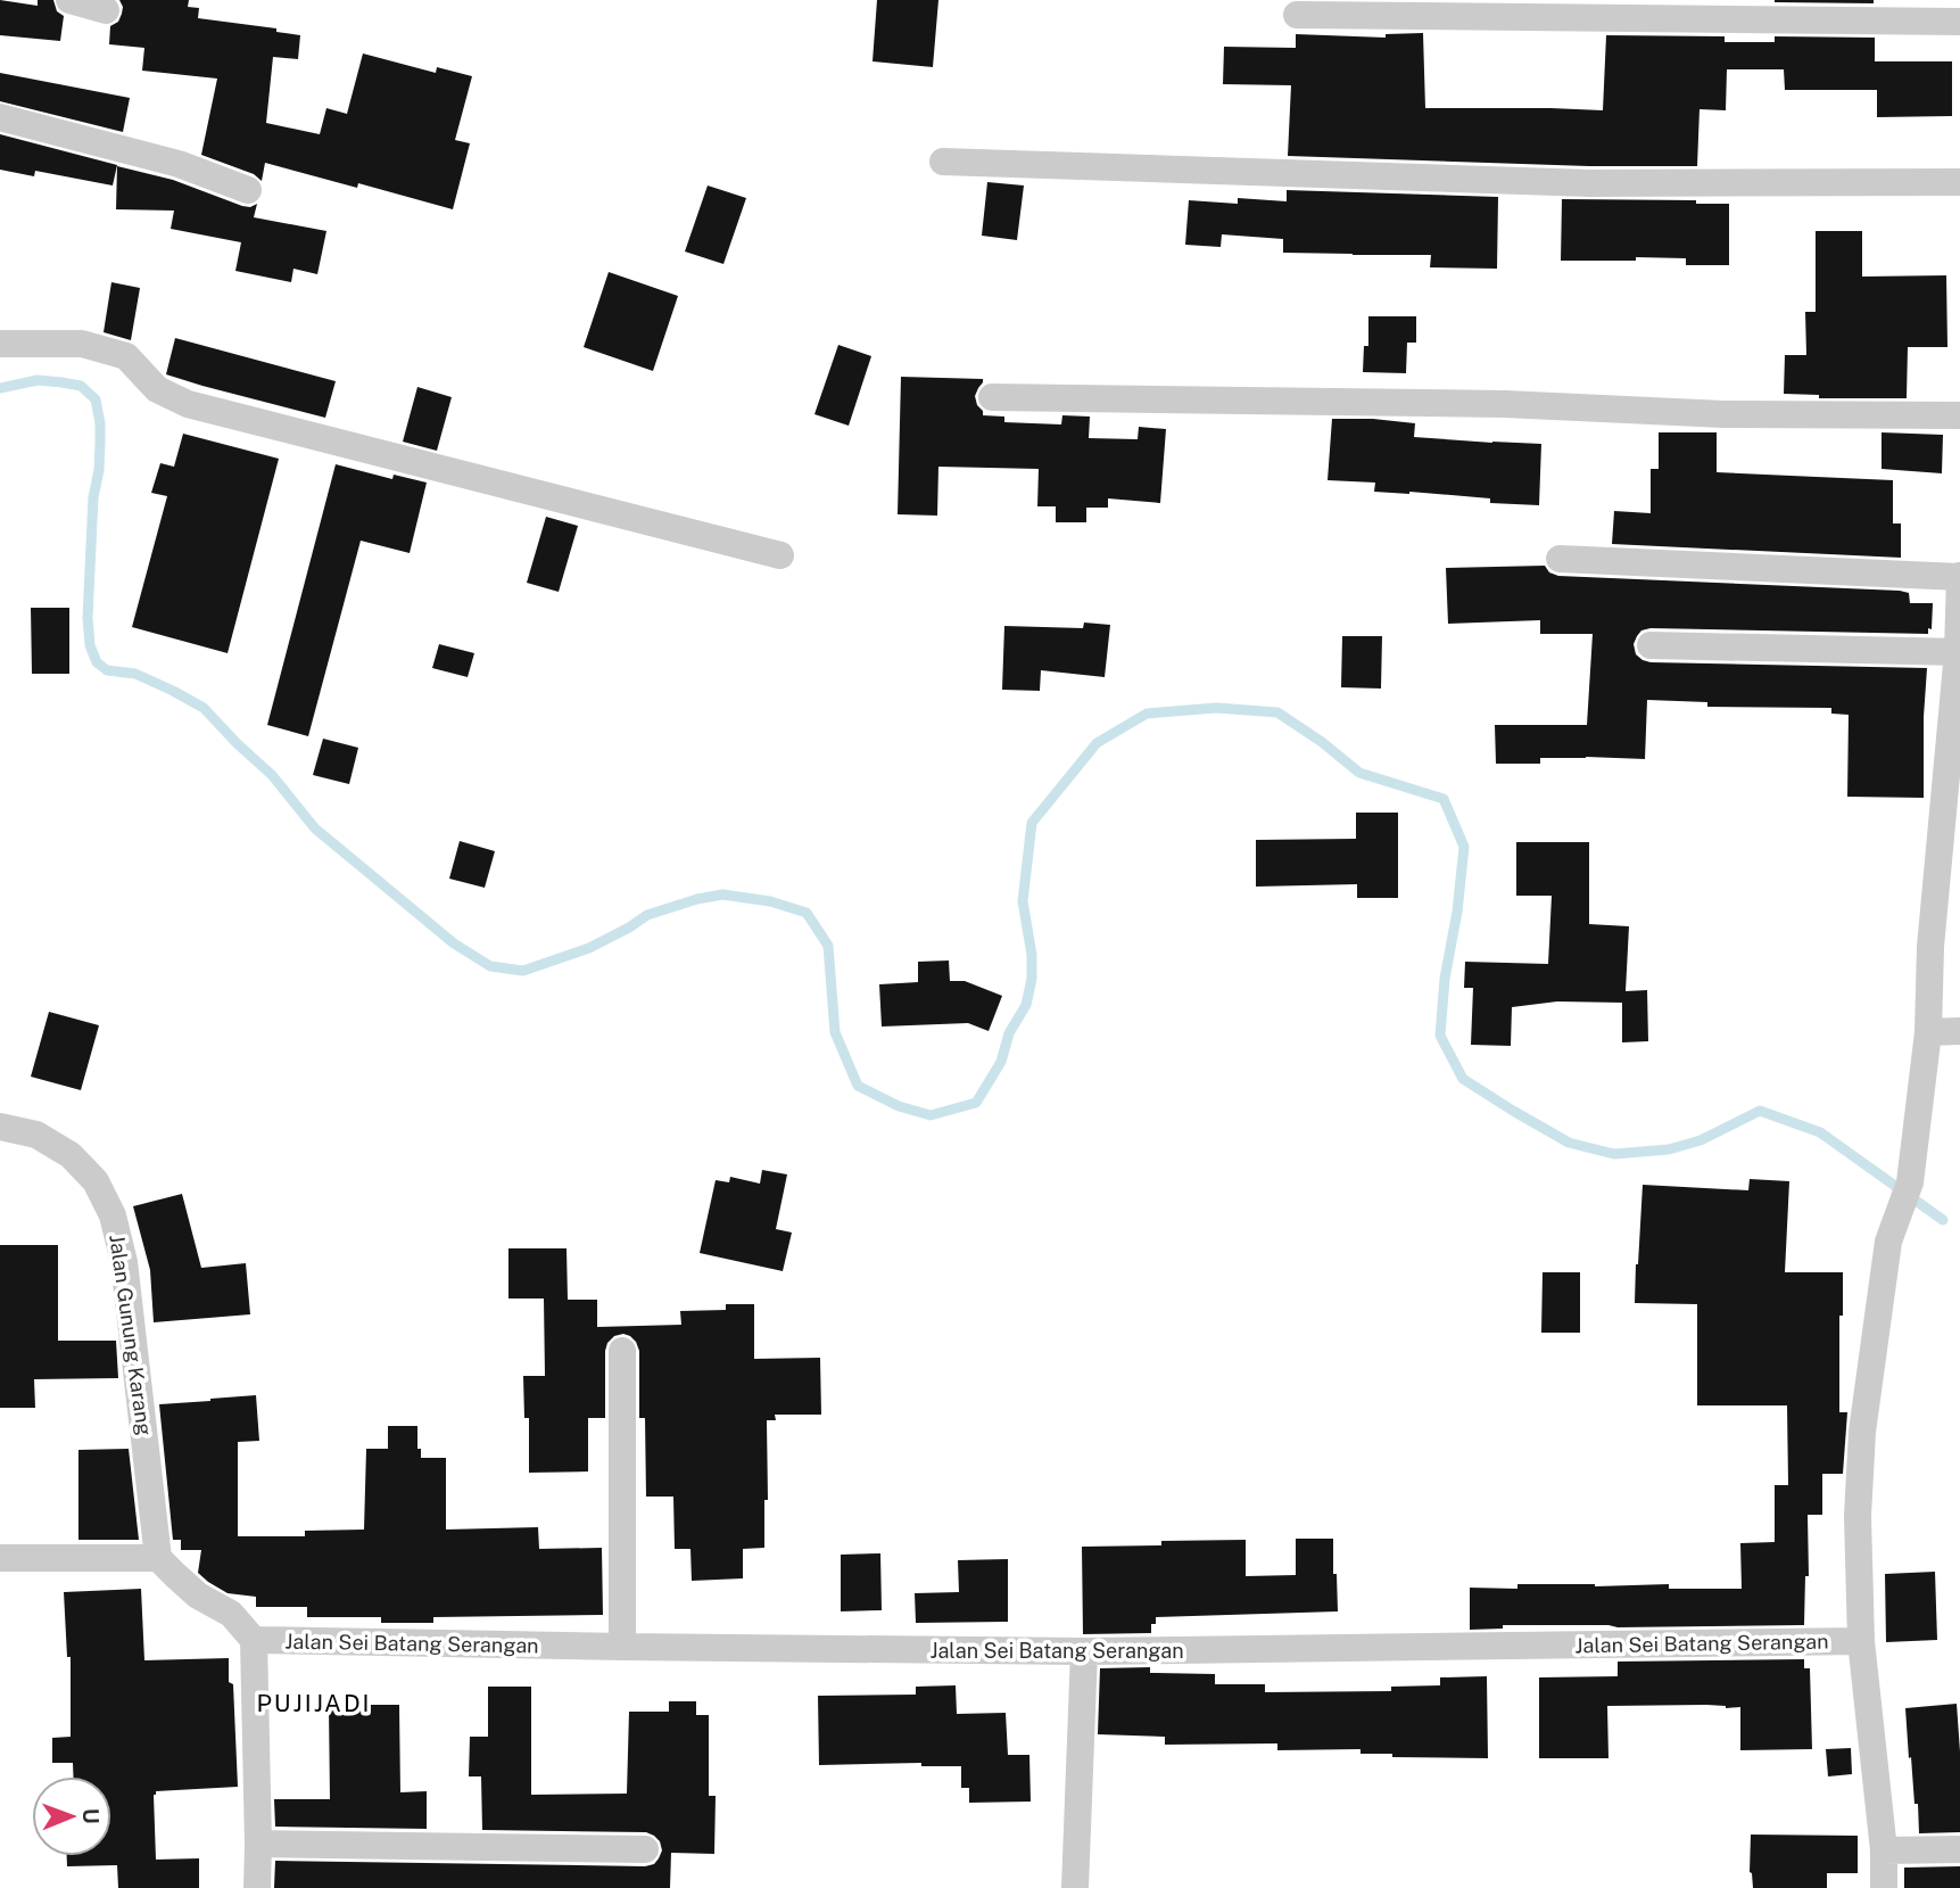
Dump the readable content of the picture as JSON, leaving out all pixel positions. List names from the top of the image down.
{
  "streets": {
    "street": ["Jalan Gunung Karang", "Jalan Sei Batang Serangan"]
  },
  "districts": ["PUJIJADI"],
  "north": "right"
}
